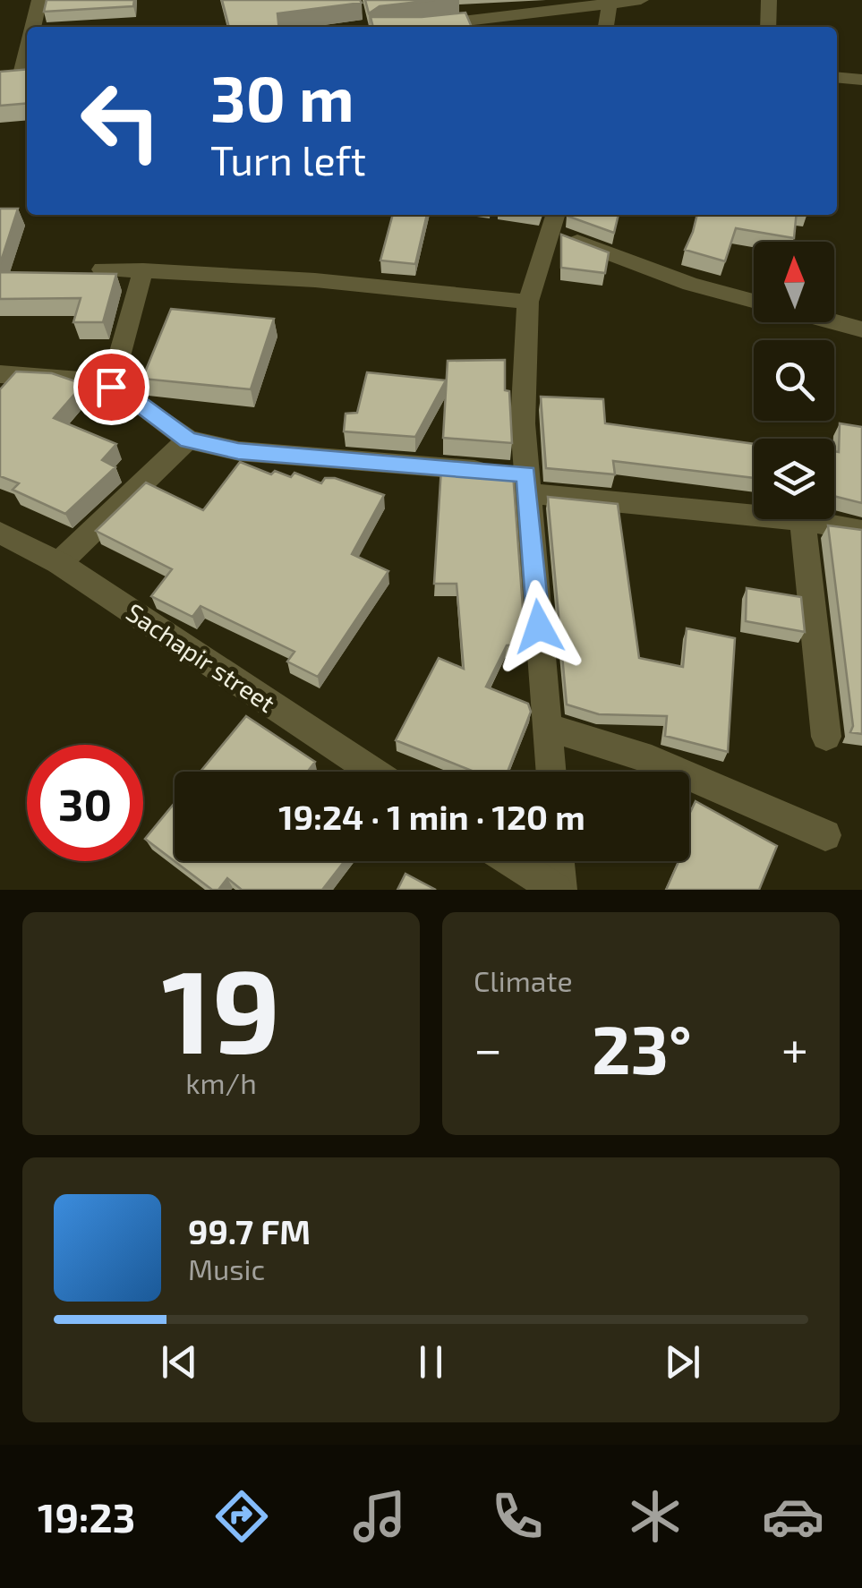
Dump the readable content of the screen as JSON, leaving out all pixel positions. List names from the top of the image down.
{
  "streets": {
    "street": ["Sachapir street"]
  },
  "north": "top",
  "page": {
    "turn": ["30 m", "Turn left"],
    "limit": "30",
    "trip": "19:24 · 1 min · 120 m",
    "tile": [
      ["19", "km/h"],
      "Climate"
    ],
    "heat": ["−", "23°", "+"],
    "song": ["99.7 FM", "Music"],
    "tabs": "19:23"
  }
}
